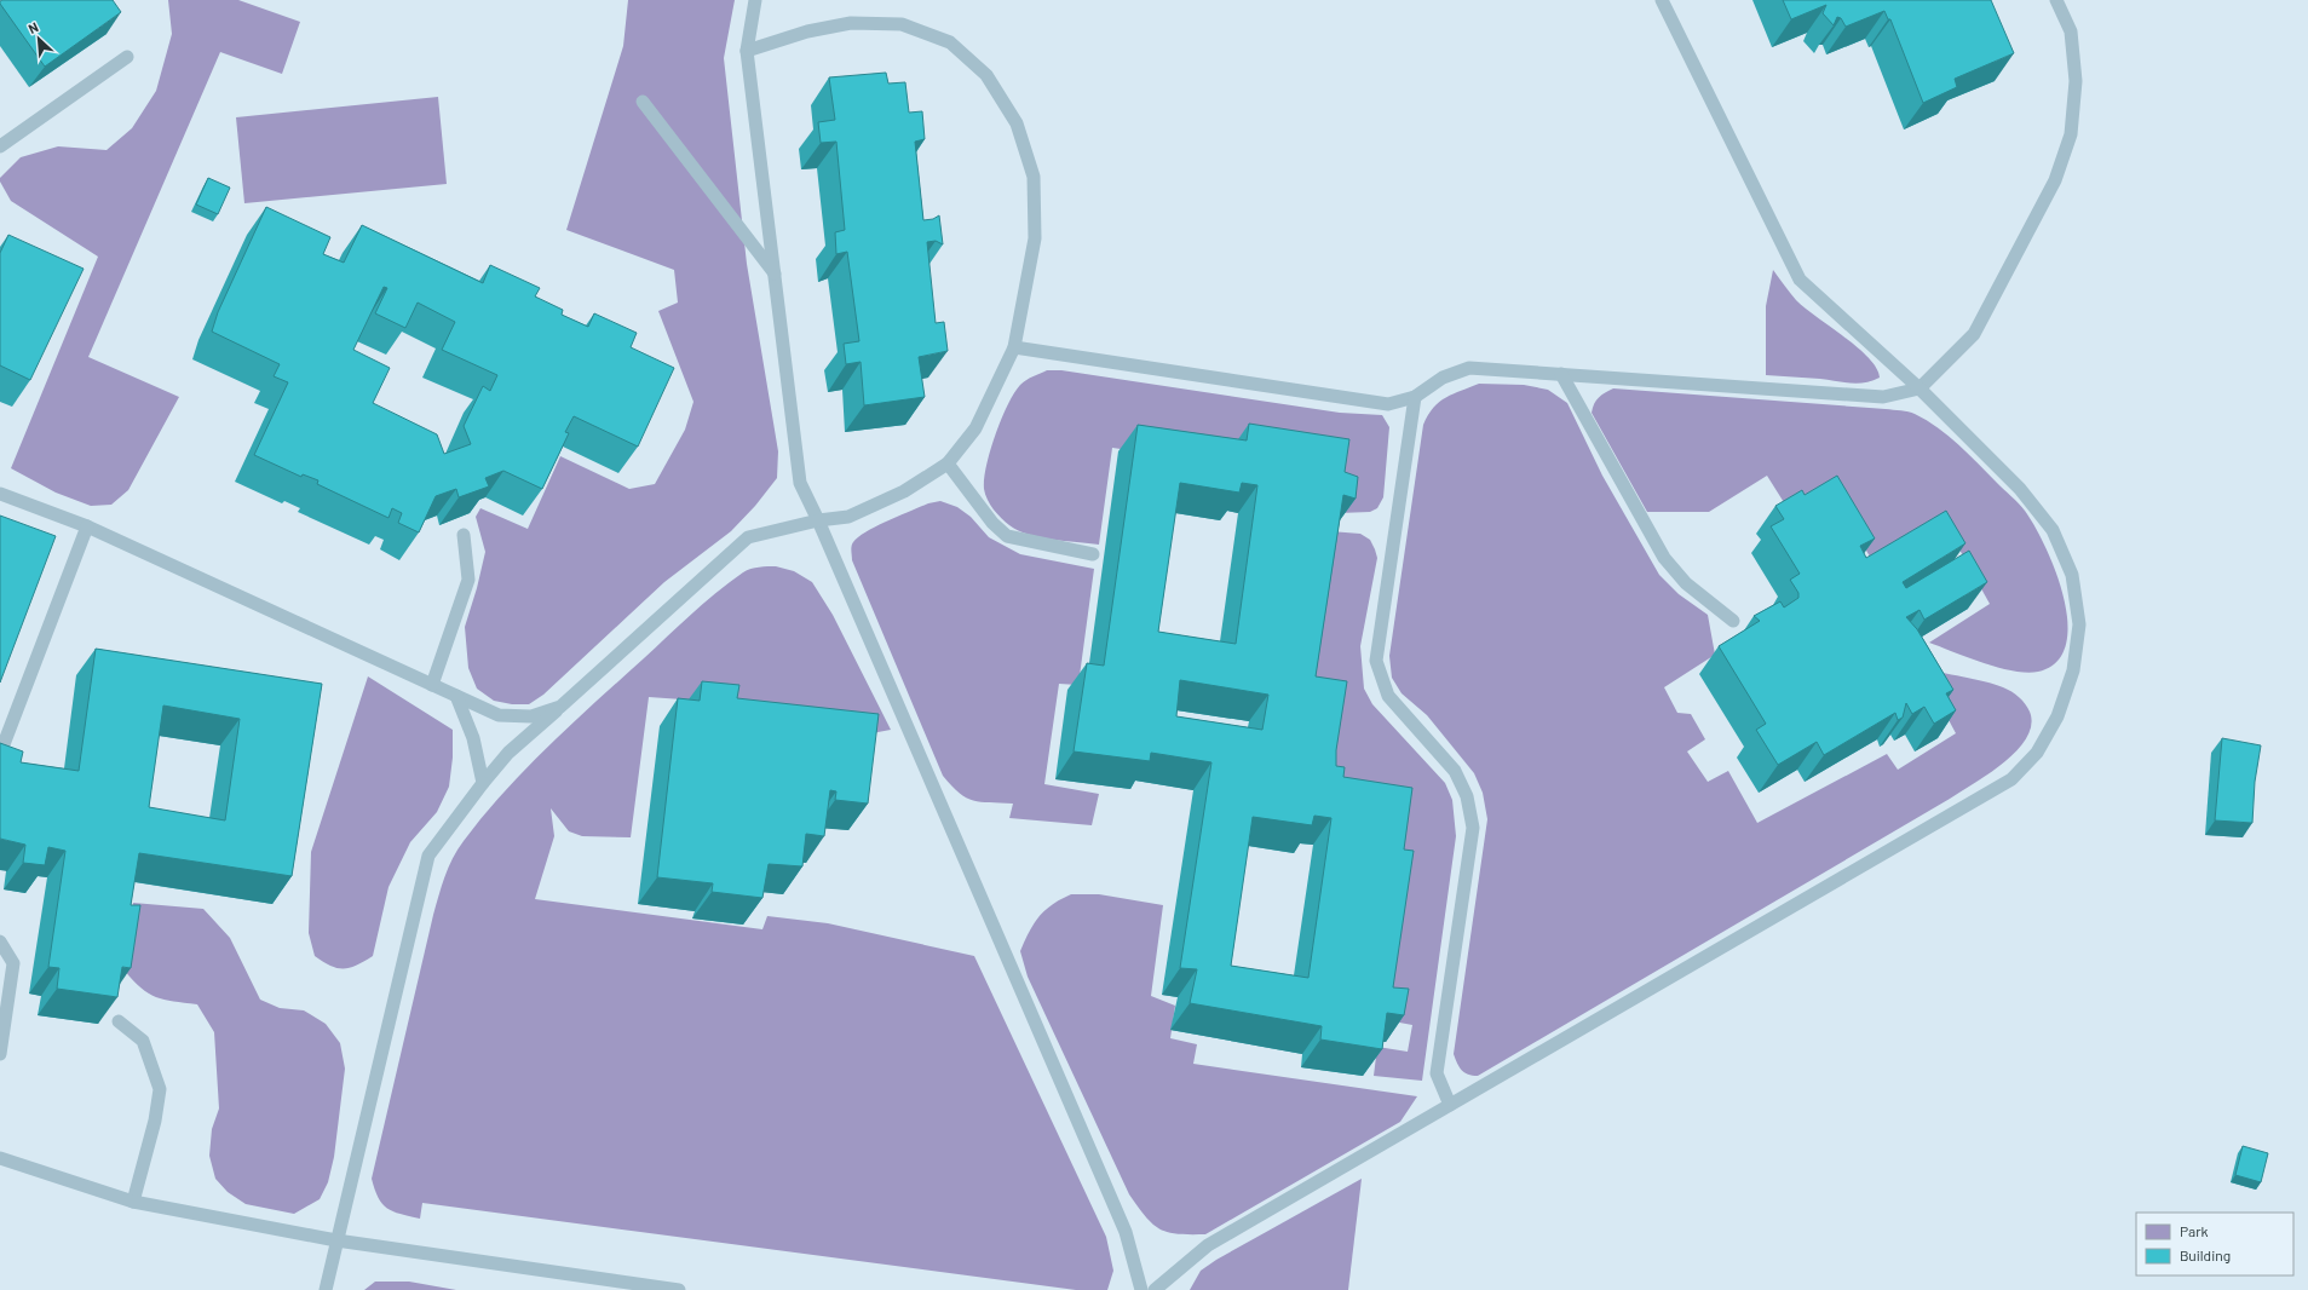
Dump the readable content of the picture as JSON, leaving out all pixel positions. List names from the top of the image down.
{
  "legend": ["Park", "Building"],
  "north": "top left"
}
